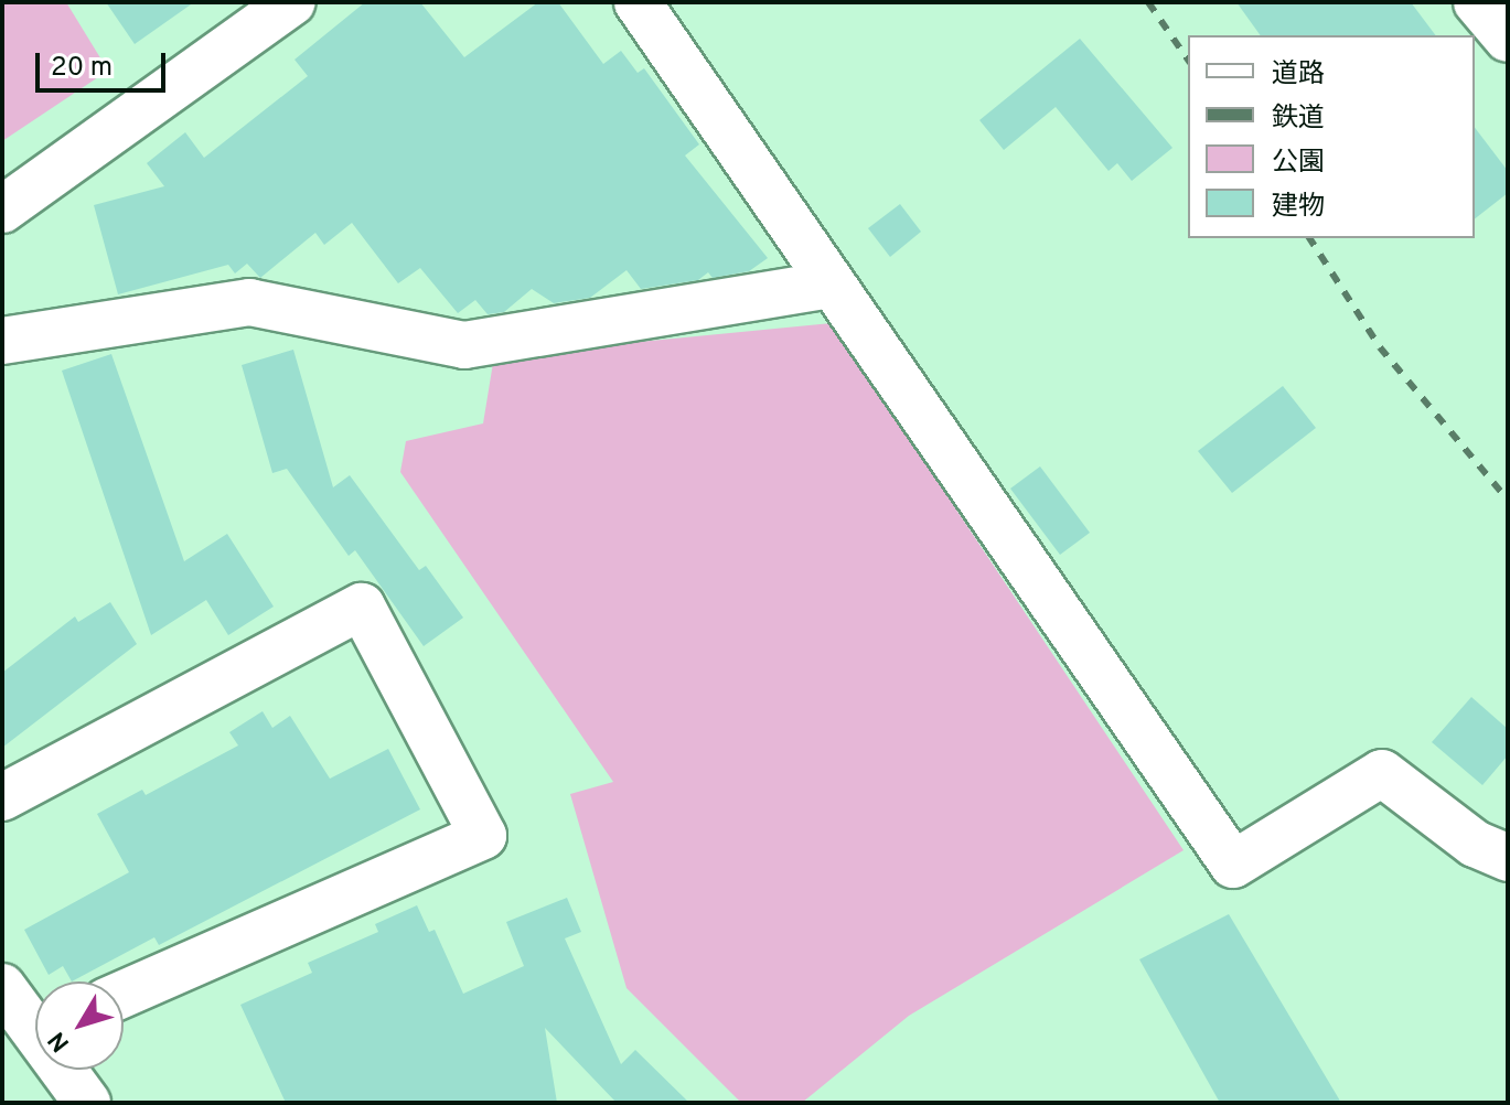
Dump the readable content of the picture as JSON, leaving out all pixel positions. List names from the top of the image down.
{
  "legend": [
    "道路",
    "鉄道",
    "公園",
    "建物"
  ],
  "scale_bar": "20 m",
  "north": "bottom left"
}
